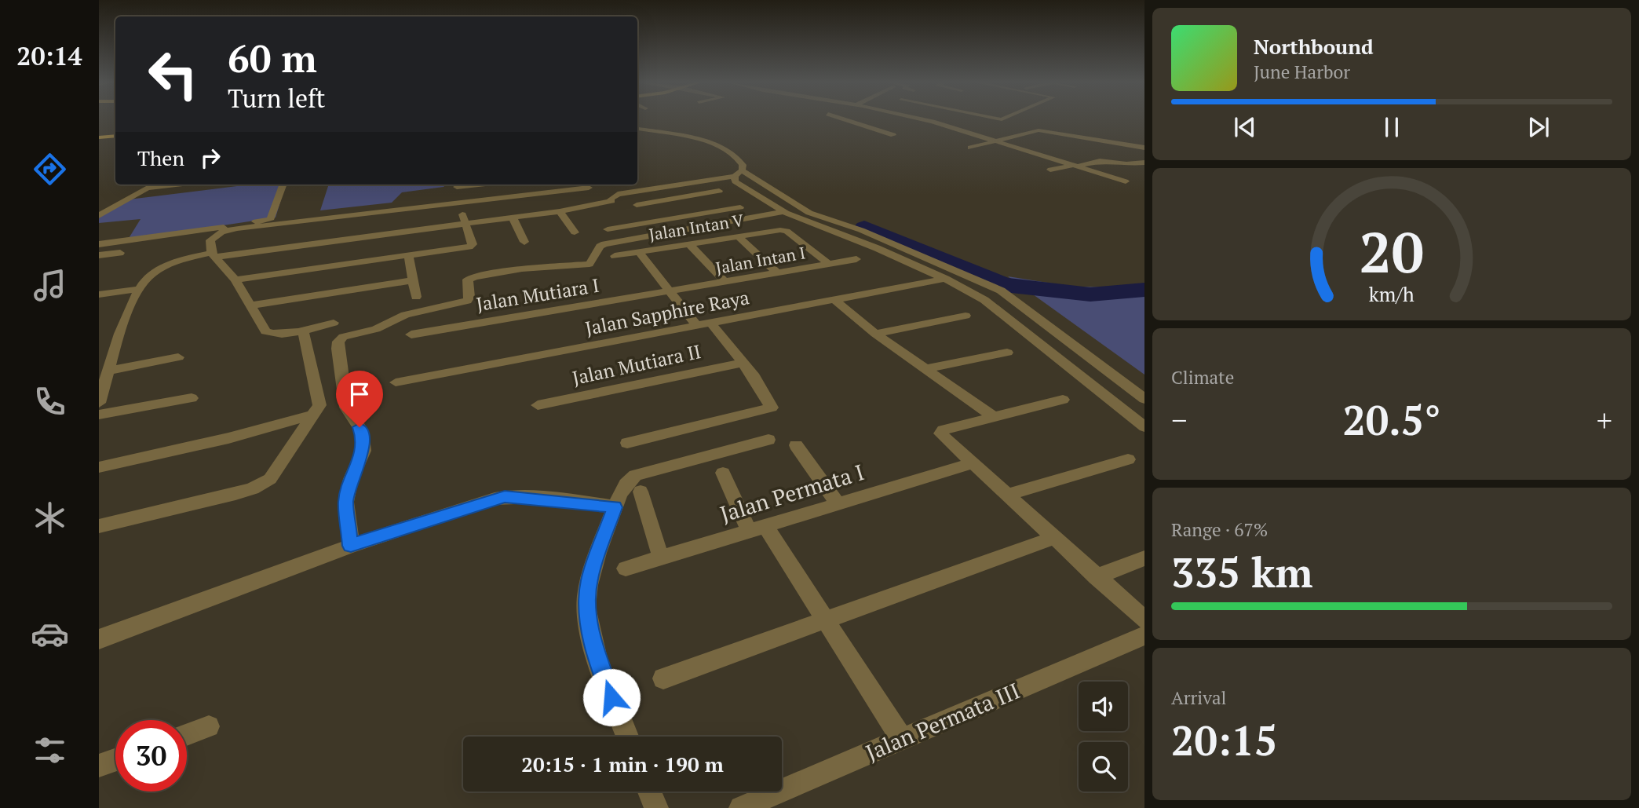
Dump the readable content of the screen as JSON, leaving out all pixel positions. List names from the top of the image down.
{
  "streets": {
    "street": [
      "Jalan Intan V",
      "Jalan Intan I",
      "Jalan Mutiara I",
      "Jalan Sapphire Raya",
      "Jalan Mutiara II",
      "Jalan Permata I",
      "Jalan Permata III"
    ]
  },
  "crossings": [
    ["Jalan Intan V", "Jalan Intan I"],
    ["Jalan Intan I", "Jalan Mutiara I"]
  ],
  "page": {
    "tabs": "20:14",
    "turn": ["60 m", "Turn left"],
    "song": ["Northbound", "June Harbor"],
    "then": "Then",
    "tile": [
      "Climate",
      ["Range · 67%", "335 km"],
      ["Arrival", "20:15"]
    ],
    "heat": ["−", "20.5°", "+"],
    "limit": "30",
    "trip": "20:15 · 1 min · 190 m",
    "gauge": ["20", "km/h"]
  }
}
